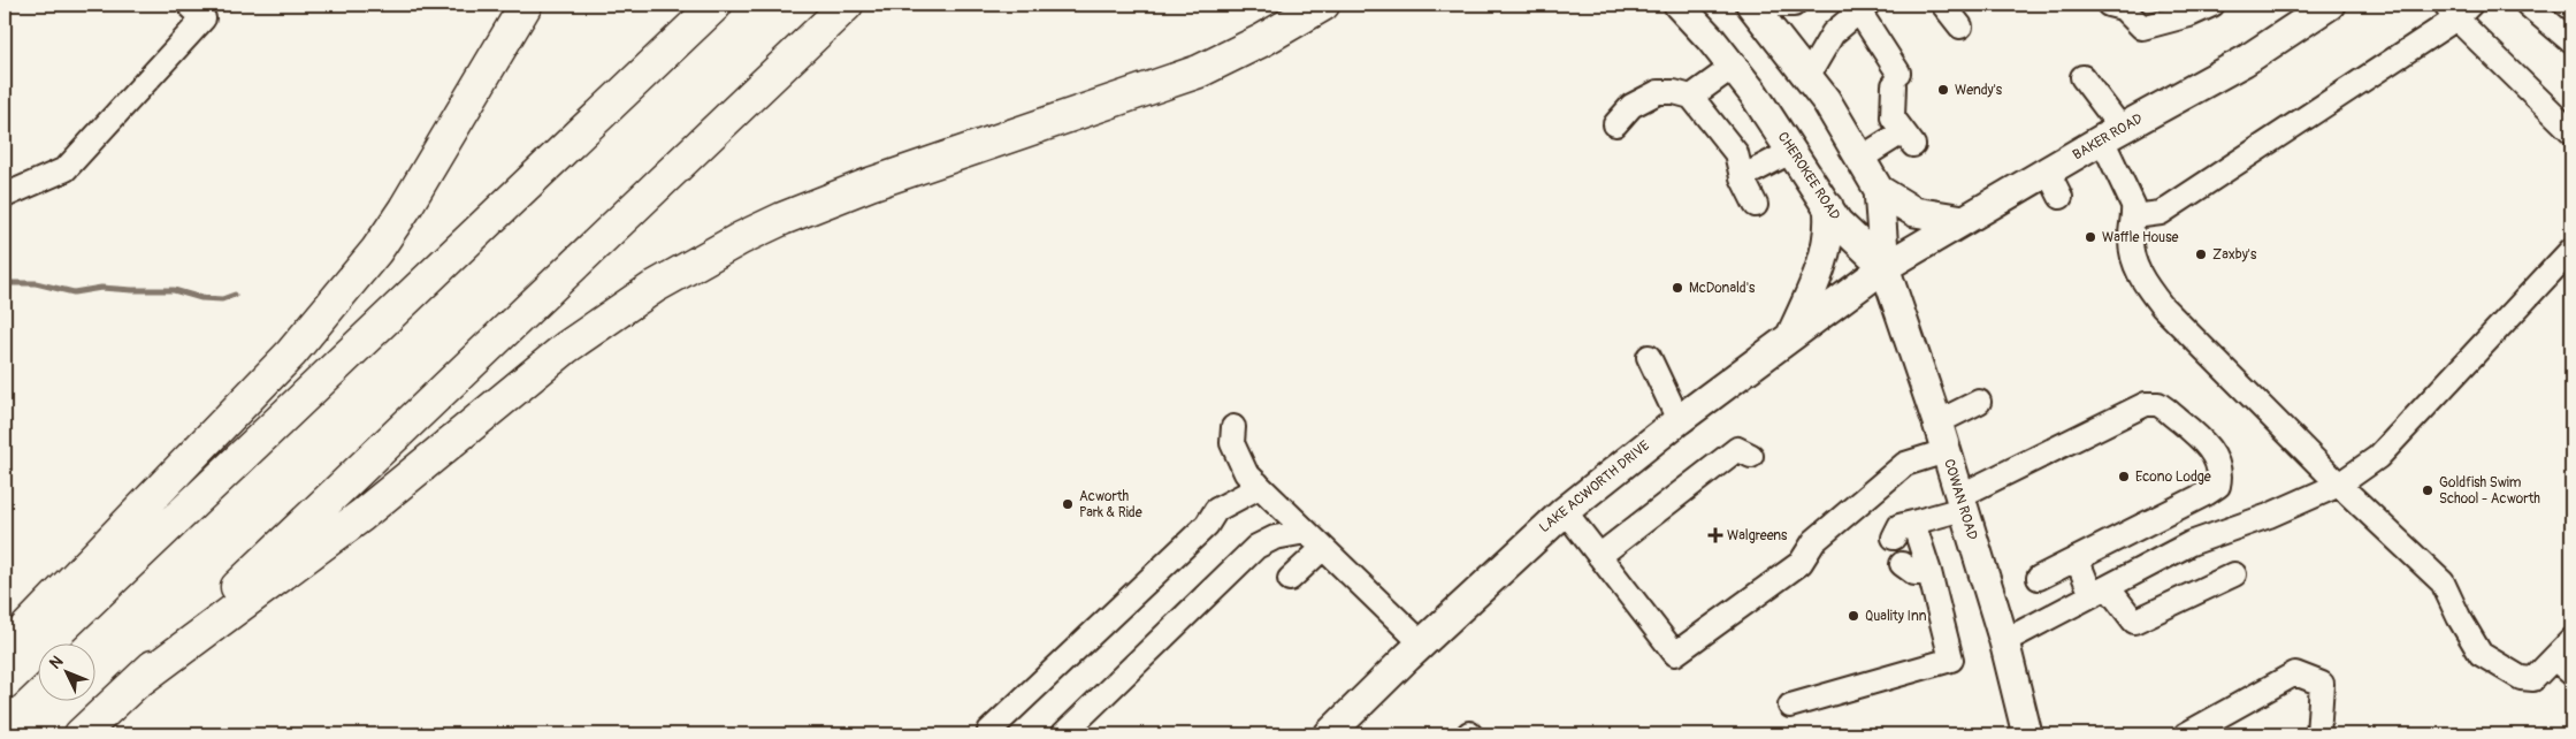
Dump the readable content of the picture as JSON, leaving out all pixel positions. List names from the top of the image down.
{
  "streets": {
    "main road": [
      "BAKER ROAD",
      "CHEROKEE ROAD",
      "LAKE ACWORTH DRIVE",
      "COWAN ROAD"
    ]
  },
  "crossings": [
    ["BAKER ROAD", "CHEROKEE ROAD"],
    ["BAKER ROAD", "LAKE ACWORTH DRIVE"],
    ["BAKER ROAD", "COWAN ROAD"],
    ["CHEROKEE ROAD", "LAKE ACWORTH DRIVE"],
    ["CHEROKEE ROAD", "COWAN ROAD"],
    ["LAKE ACWORTH DRIVE", "COWAN ROAD"]
  ],
  "places": {
    "other": [
      "Wendy's",
      "Waffle House",
      "Zaxby's",
      "McDonald's",
      "Econo Lodge",
      "Goldfish Swim School - Acworth",
      "Acworth Park & Ride",
      "Quality Inn"
    ],
    "health": ["Walgreens"]
  },
  "north": "top left"
}
